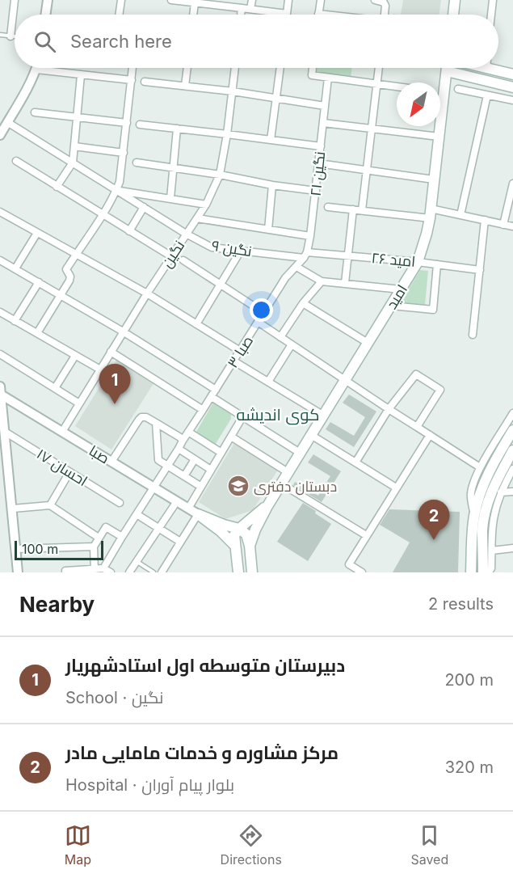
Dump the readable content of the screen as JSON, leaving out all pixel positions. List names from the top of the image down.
{
  "streets": {
    "main road": ["امید"],
    "street": [
      "نگین ۲۱",
      "نگین ۹",
      "نگین",
      "امید ۲۶",
      "صبا ۳",
      "صبا",
      "احسان ۱۷"
    ]
  },
  "crossings": [
    ["نگین ۲۱", "نگین ۹"],
    ["نگین ۲۱", "امید ۲۶"],
    ["نگین ۲۱", "صبا ۳"],
    ["نگین ۹", "نگین"],
    ["نگین ۹", "امید ۲۶"],
    ["نگین", "صبا"],
    ["امید ۲۶", "امید"],
    ["صبا ۳", "صبا"]
  ],
  "districts": ["کوی اندیشه"],
  "places": {
    "school or university": ["دبستان دفتری"]
  },
  "scale_bar": "100 m",
  "north": "bottom left",
  "page": {
    "search": "Search here",
    "pins": ["1", "2"],
    "scale": "100 m",
    "heading": ["Nearby", "2 results"],
    "list": [
      {
        "mark": "1",
        "name": "دبیرستان متوسطه اول استادشهریار",
        "note": "School · نگین",
        "value": "200 m"
      },
      {
        "mark": "2",
        "name": "مرکز مشاوره و خدمات مامایی مادر",
        "note": "Hospital · بلوار پیام آوران",
        "value": "320 m"
      }
    ],
    "nav": ["Map", "Directions", "Saved"]
  }
}
